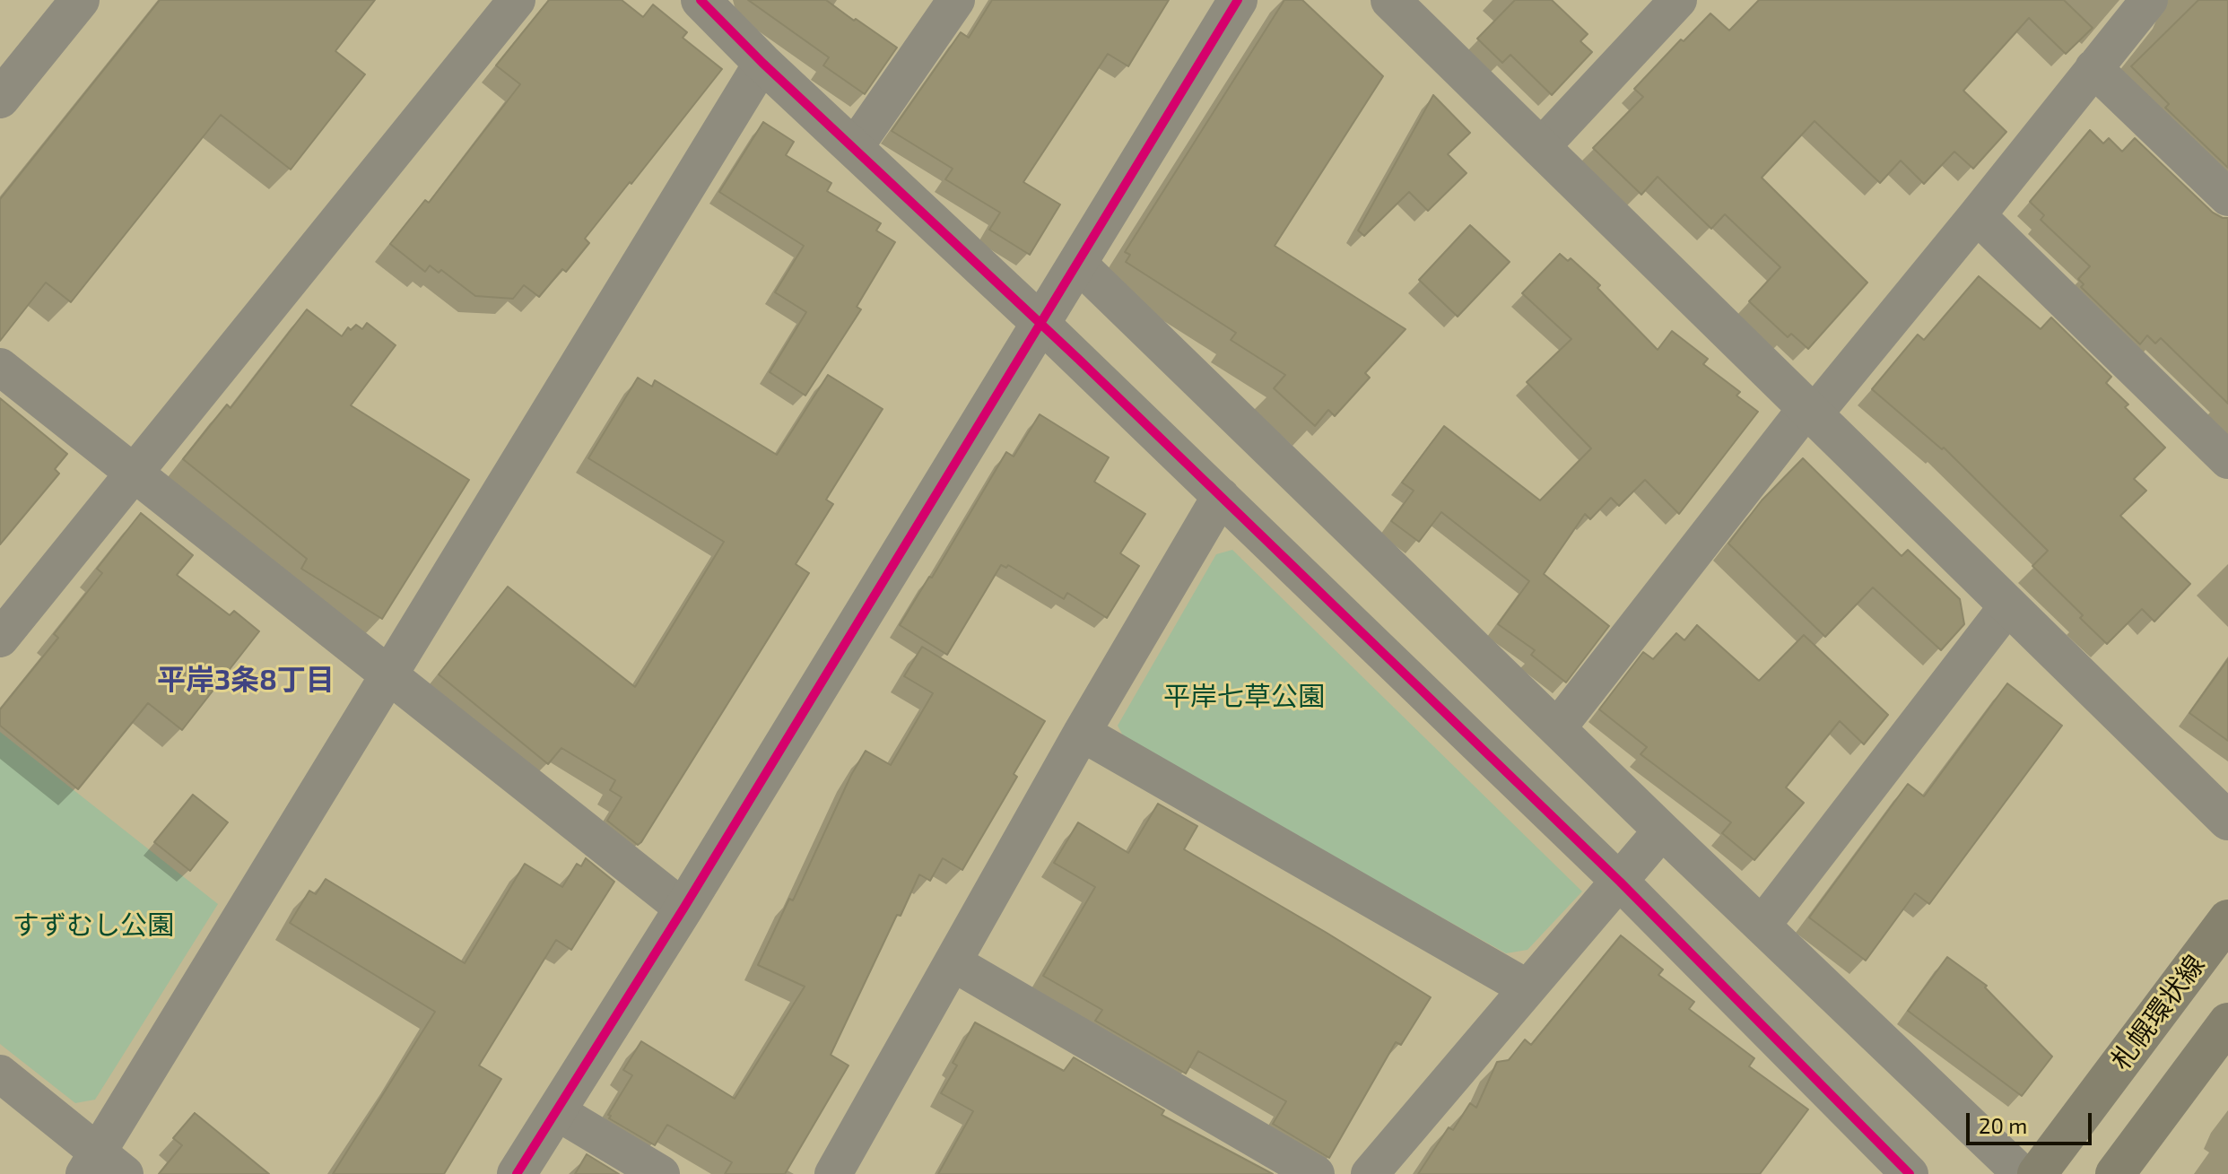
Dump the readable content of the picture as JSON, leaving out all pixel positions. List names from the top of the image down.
{
  "streets": {
    "main road": ["札幌環状線"]
  },
  "districts": ["平岸3条8丁目"],
  "parks": ["平岸七草公園", "すずむし公園"],
  "scale_bar": "20 m"
}
